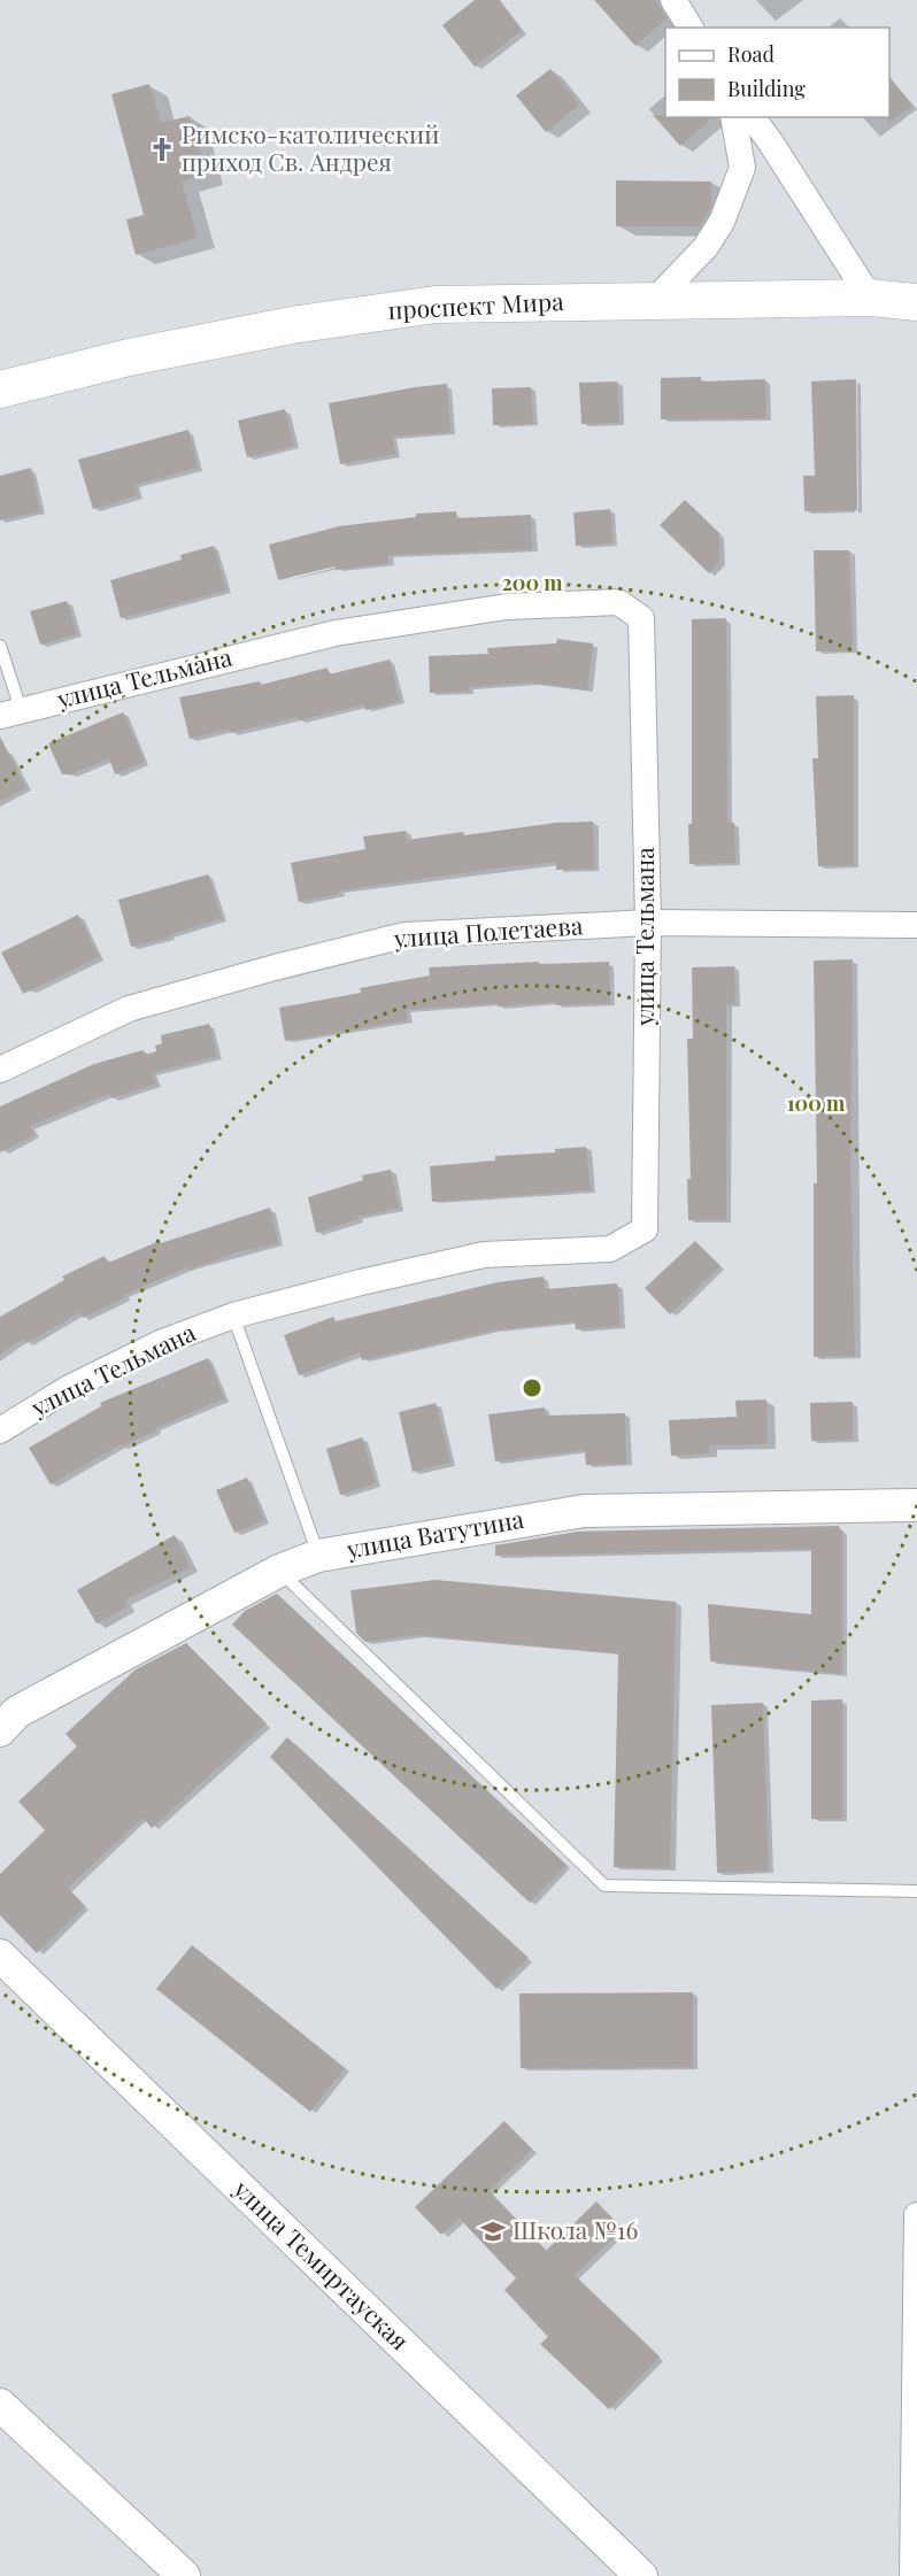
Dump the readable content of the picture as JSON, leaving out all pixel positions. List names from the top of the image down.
{
  "streets": {
    "main road": ["проспект Мира"],
    "street": [
      "улица Тельмана",
      "улица Полетаева",
      "улица Ватутина",
      "улица Темиртауская"
    ]
  },
  "crossings": [
    ["улица Тельмана", "улица Полетаева"]
  ],
  "places": {
    "church": ["Римско-католический приход Св. Андрея"],
    "school or university": ["Школа №16"]
  },
  "legend": ["Road", "Building"],
  "rings": ["200 m", "100 m"]
}
